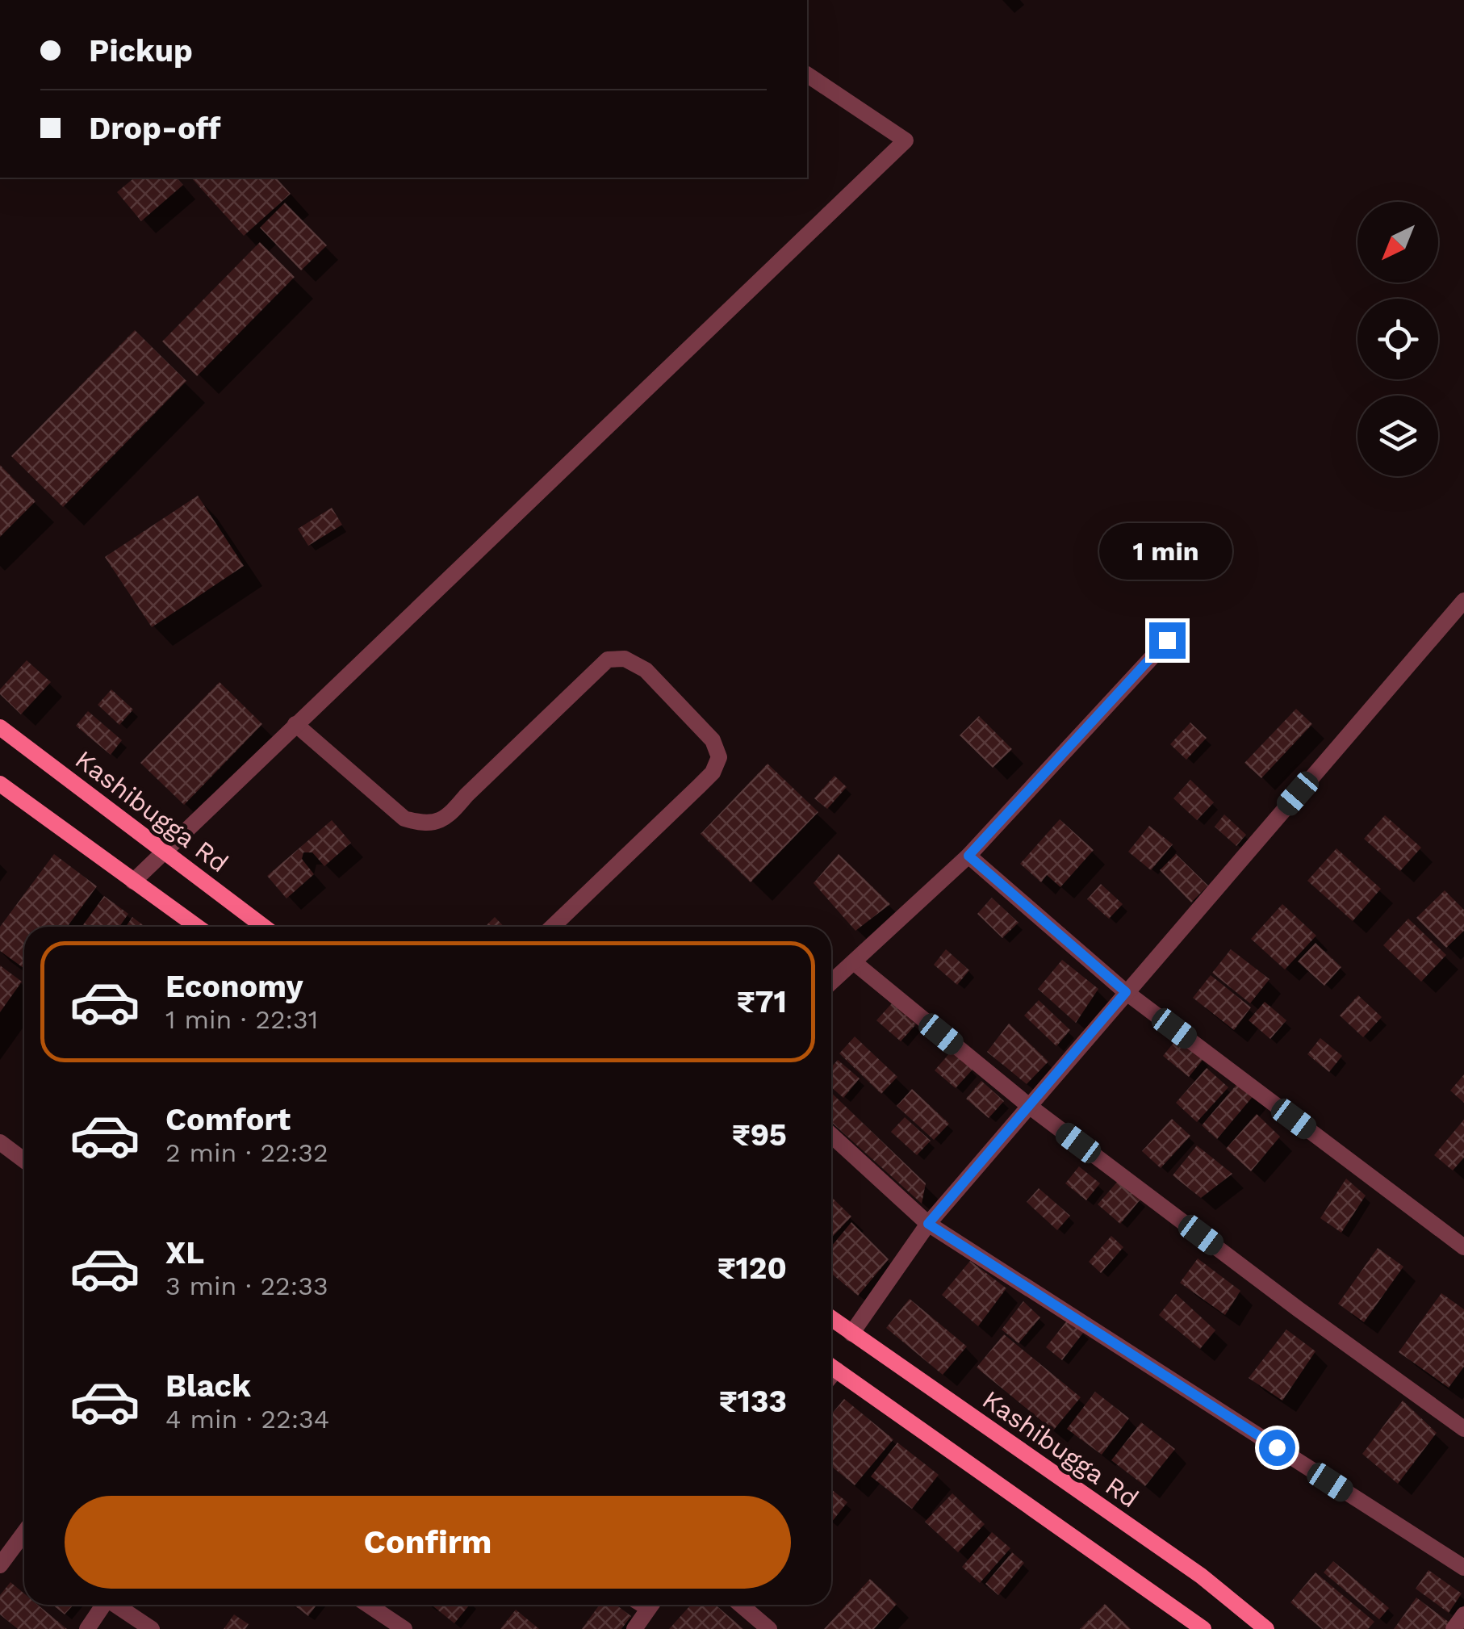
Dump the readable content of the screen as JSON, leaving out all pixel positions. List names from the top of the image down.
{
  "streets": {
    "main road": ["Kashibugga Rd"]
  },
  "north": "bottom left",
  "page": {
    "banner": ["Pickup", "Drop-off"],
    "bubble": "1 min",
    "list": [
      {
        "name": "Economy",
        "note": "1 min · 22:31",
        "value": "₹71"
      },
      {
        "name": "Comfort",
        "note": "2 min · 22:32",
        "value": "₹95"
      },
      {
        "name": "XL",
        "note": "3 min · 22:33",
        "value": "₹120"
      },
      {
        "name": "Black",
        "note": "4 min · 22:34",
        "value": "₹133"
      }
    ],
    "buttons": "Confirm"
  }
}
